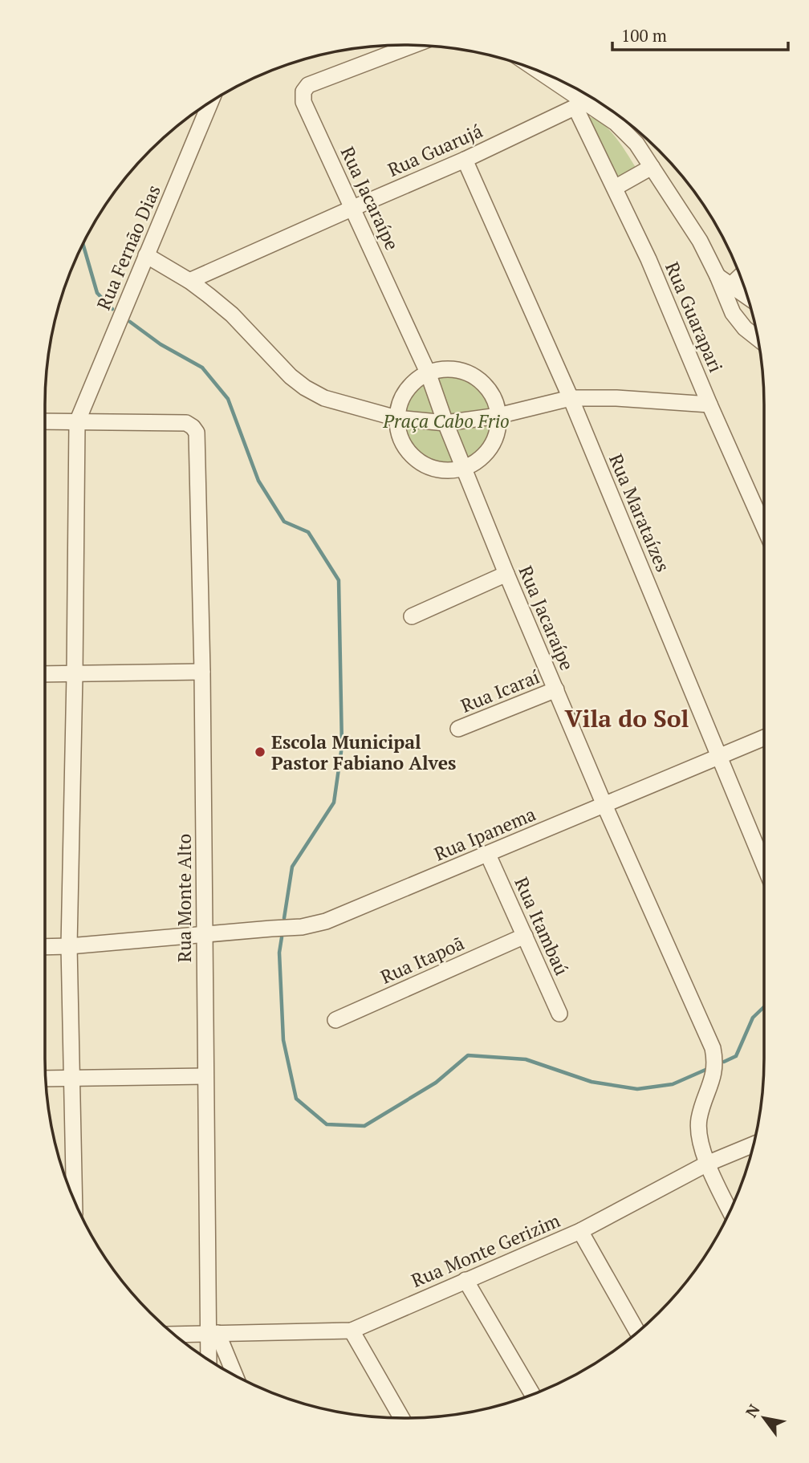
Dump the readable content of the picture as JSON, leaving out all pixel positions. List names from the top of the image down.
{
  "streets": {
    "street": [
      "Rua Guarujá",
      "Rua Jacaraípe",
      "Rua Fernão Dias",
      "Rua Guarapari",
      "Rua Marataízes",
      "Rua Icaraí",
      "Rua Ipanema",
      "Rua Monte Alto",
      "Rua Itambaú",
      "Rua Itapoã",
      "Rua Monte Gerizim"
    ]
  },
  "crossings": [
    ["Rua Guarujá", "Rua Jacaraípe"],
    ["Rua Guarujá", "Rua Guarapari"],
    ["Rua Guarujá", "Rua Marataízes"],
    ["Rua Jacaraípe", "Rua Icaraí"],
    ["Rua Jacaraípe", "Rua Ipanema"],
    ["Rua Jacaraípe", "Rua Monte Gerizim"],
    ["Rua Fernão Dias", "Rua Monte Alto"],
    ["Rua Marataízes", "Rua Ipanema"],
    ["Rua Ipanema", "Rua Monte Alto"],
    ["Rua Ipanema", "Rua Itambaú"],
    ["Rua Monte Alto", "Rua Monte Gerizim"],
    ["Rua Itambaú", "Rua Itapoã"]
  ],
  "districts": ["Vila do Sol"],
  "parks": ["Praça Cabo Frio"],
  "places": ["Escola Municipal Pastor Fabiano Alves"],
  "scale_bar": "100 m",
  "north": "top left"
}
